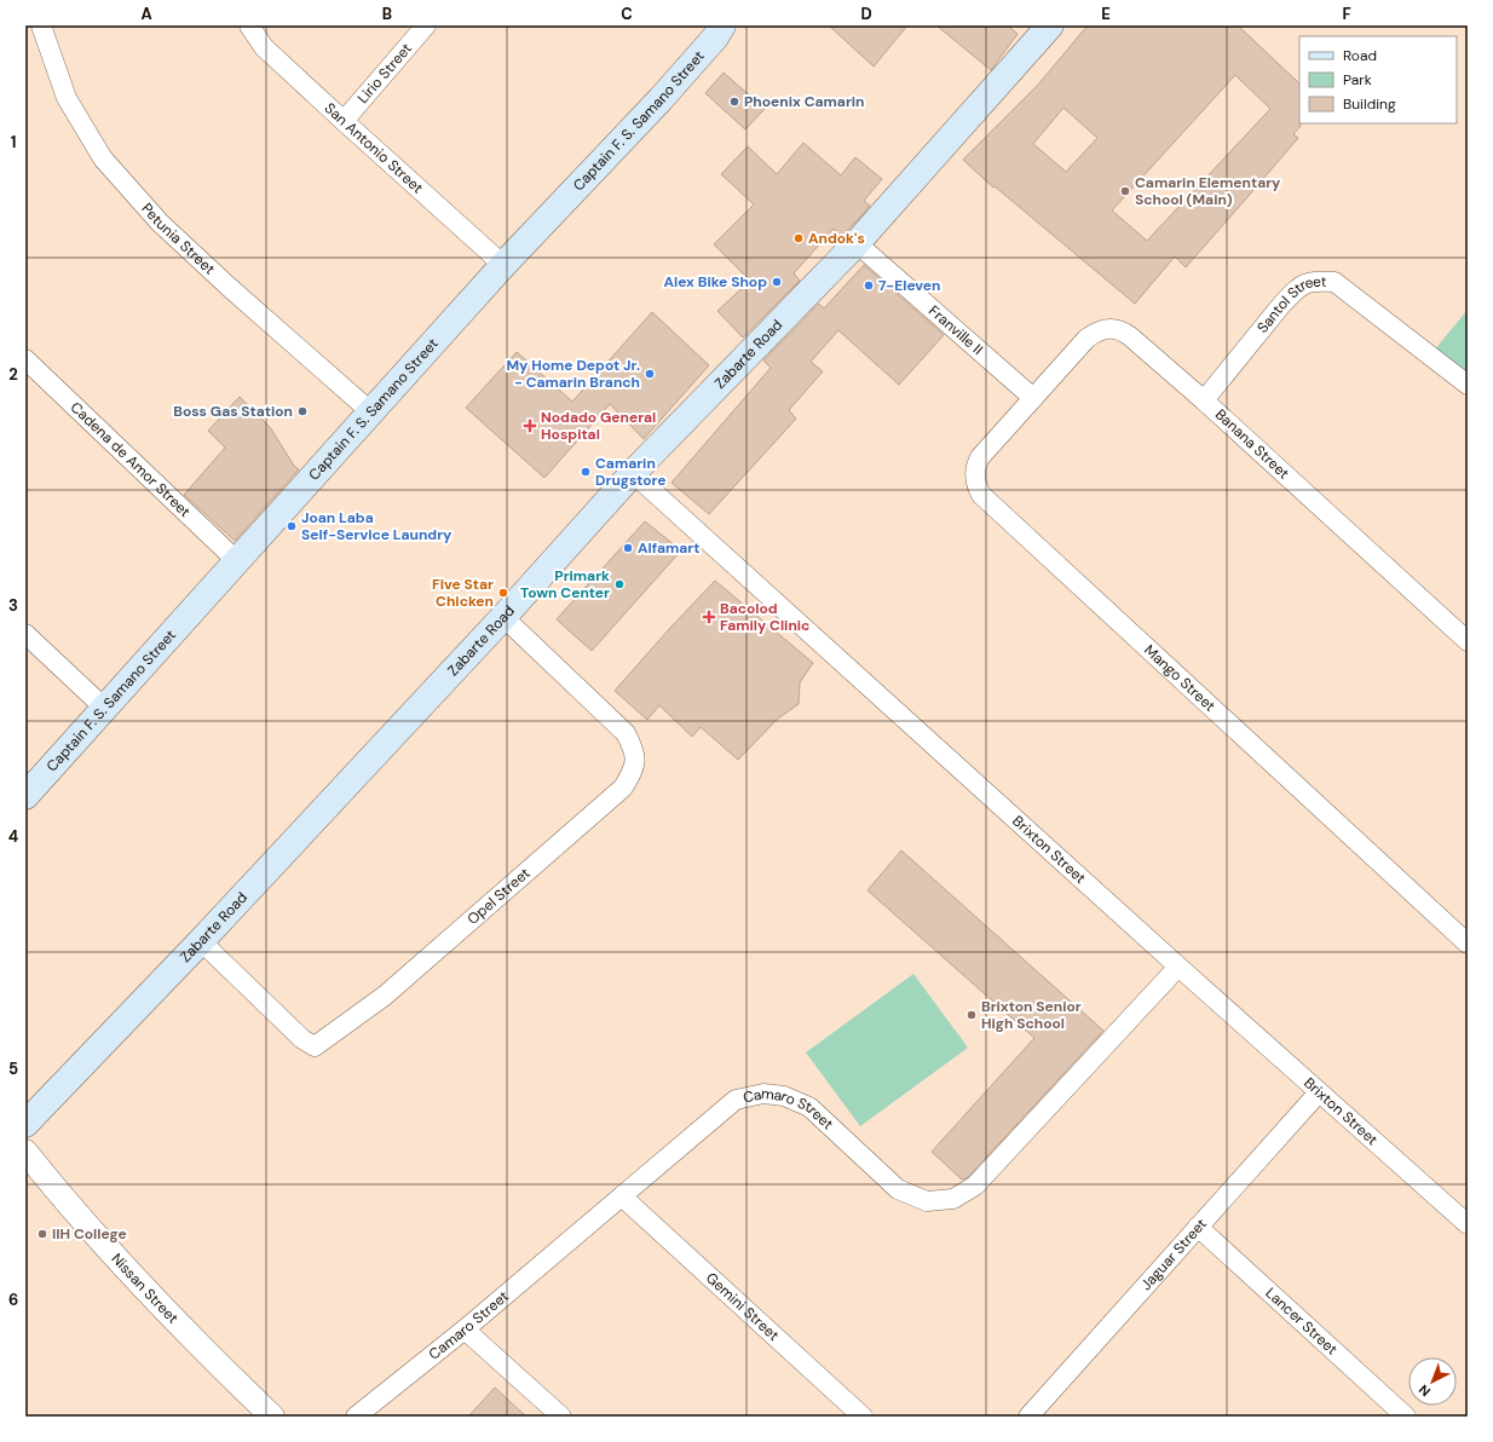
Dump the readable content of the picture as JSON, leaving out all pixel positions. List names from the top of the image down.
{
  "streets": {
    "main road": ["Captain F. S. Samano Street", "Zabarte Road"],
    "street": [
      "Lirio Street",
      "San Antonio Street",
      "Petunia Street",
      "Santol Street",
      "Franville II",
      "Banana Street",
      "Cadena de Amor Street",
      "Mango Street",
      "Brixton Street",
      "Opel Street",
      "Camaro Street",
      "Jaguar Street",
      "Nissan Street",
      "Gemini Street",
      "Lancer Street"
    ]
  },
  "crossings": [
    ["Lirio Street", "San Antonio Street"],
    ["Captain F. S. Samano Street", "San Antonio Street"],
    ["Captain F. S. Samano Street", "Petunia Street"],
    ["Captain F. S. Samano Street", "Cadena de Amor Street"],
    ["Santol Street", "Banana Street"],
    ["Franville II", "Zabarte Road"],
    ["Franville II", "Banana Street"],
    ["Franville II", "Mango Street"],
    ["Zabarte Road", "Brixton Street"],
    ["Zabarte Road", "Opel Street"],
    ["Banana Street", "Mango Street"],
    ["Brixton Street", "Camaro Street"],
    ["Brixton Street", "Jaguar Street"],
    ["Camaro Street", "Gemini Street"],
    ["Jaguar Street", "Lancer Street"]
  ],
  "places": {
    "other": [
      "Phoenix Camarin",
      "Camarin Elementary School (Main)",
      "Andok's",
      "Alex Bike Shop",
      "7-Eleven",
      "My Home Depot Jr. - Camarin Branch",
      "Boss Gas Station",
      "Camarin Drugstore",
      "Joan Laba Self-Service Laundry",
      "Alfamart",
      "Primark Town Center",
      "Five Star Chicken",
      "Brixton Senior High School",
      "IIH College"
    ],
    "health": ["Nodado General Hospital", "Bacolod Family Clinic"]
  },
  "legend": ["Road", "Park", "Building"],
  "north": "bottom left",
  "grid": {
    "columns": [
      "A",
      "B",
      "C",
      "D",
      "E",
      "F"
    ],
    "rows": [
      "1",
      "2",
      "3",
      "4",
      "5",
      "6"
    ]
  }
}
